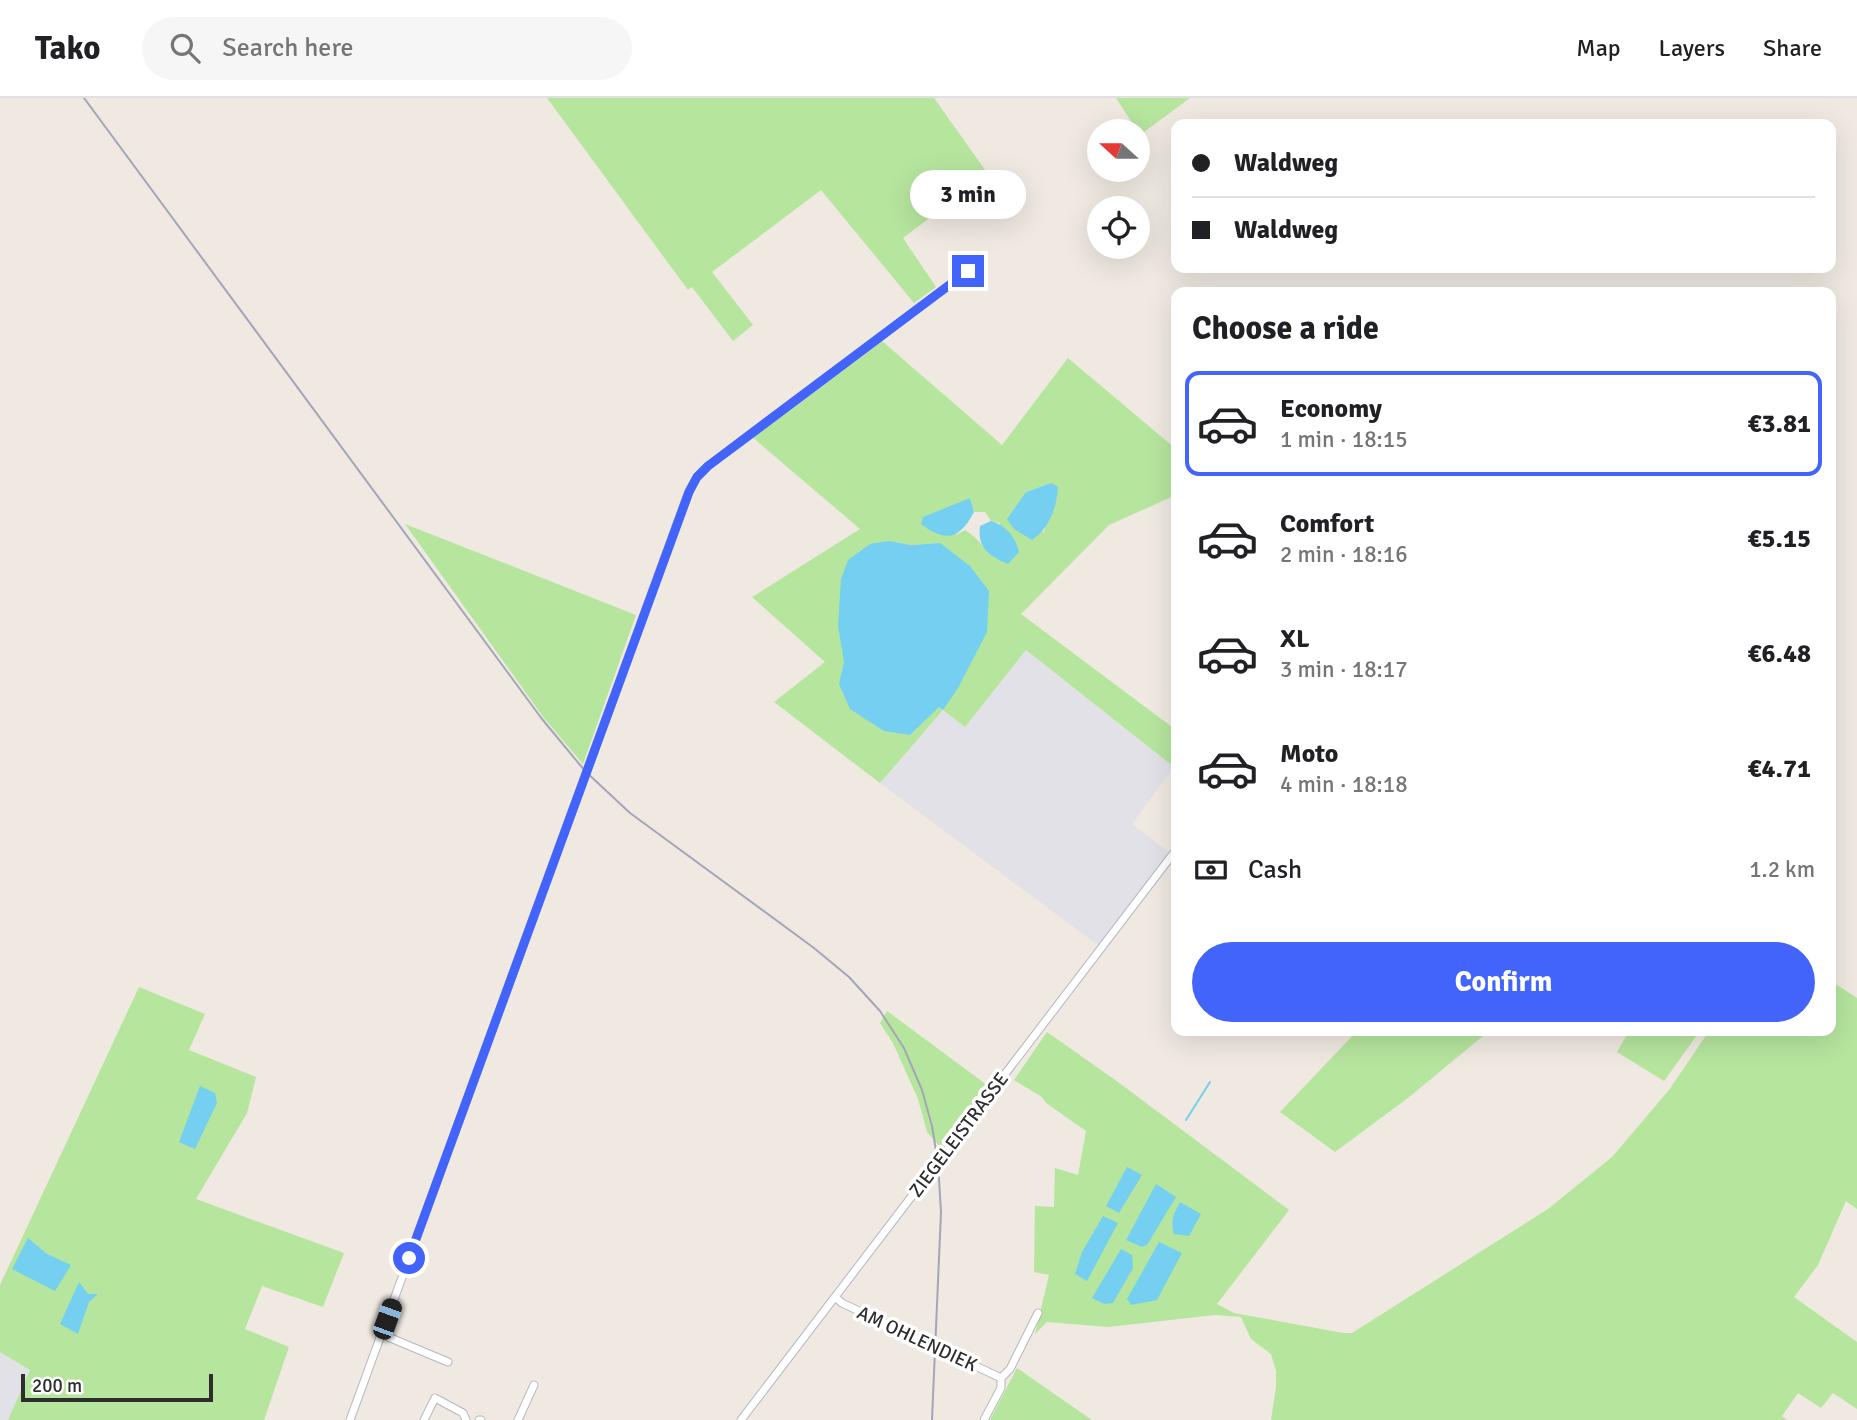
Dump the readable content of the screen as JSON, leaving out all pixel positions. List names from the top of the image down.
{
  "streets": {
    "street": ["ZIEGELEISTRASSE", "AM OHLENDIEK"]
  },
  "crossings": [
    ["ZIEGELEISTRASSE", "AM OHLENDIEK"]
  ],
  "scale_bar": "200 m",
  "north": "left",
  "page": {
    "header": "Tako",
    "search": "Search here",
    "nav": ["Map", "Layers", "Share"],
    "banner": ["Waldweg", "Waldweg"],
    "bubble": "3 min",
    "heading": "Choose a ride",
    "list": [
      {
        "name": "Economy",
        "note": "1 min · 18:15",
        "value": "€3.81"
      },
      {
        "name": "Comfort",
        "note": "2 min · 18:16",
        "value": "€5.15"
      },
      {
        "name": "XL",
        "note": "3 min · 18:17",
        "value": "€6.48"
      },
      {
        "name": "Moto",
        "note": "4 min · 18:18",
        "value": "€4.71"
      }
    ],
    "pay": ["Cash", "1.2 km"],
    "buttons": "Confirm",
    "scale": "200 m"
  }
}
